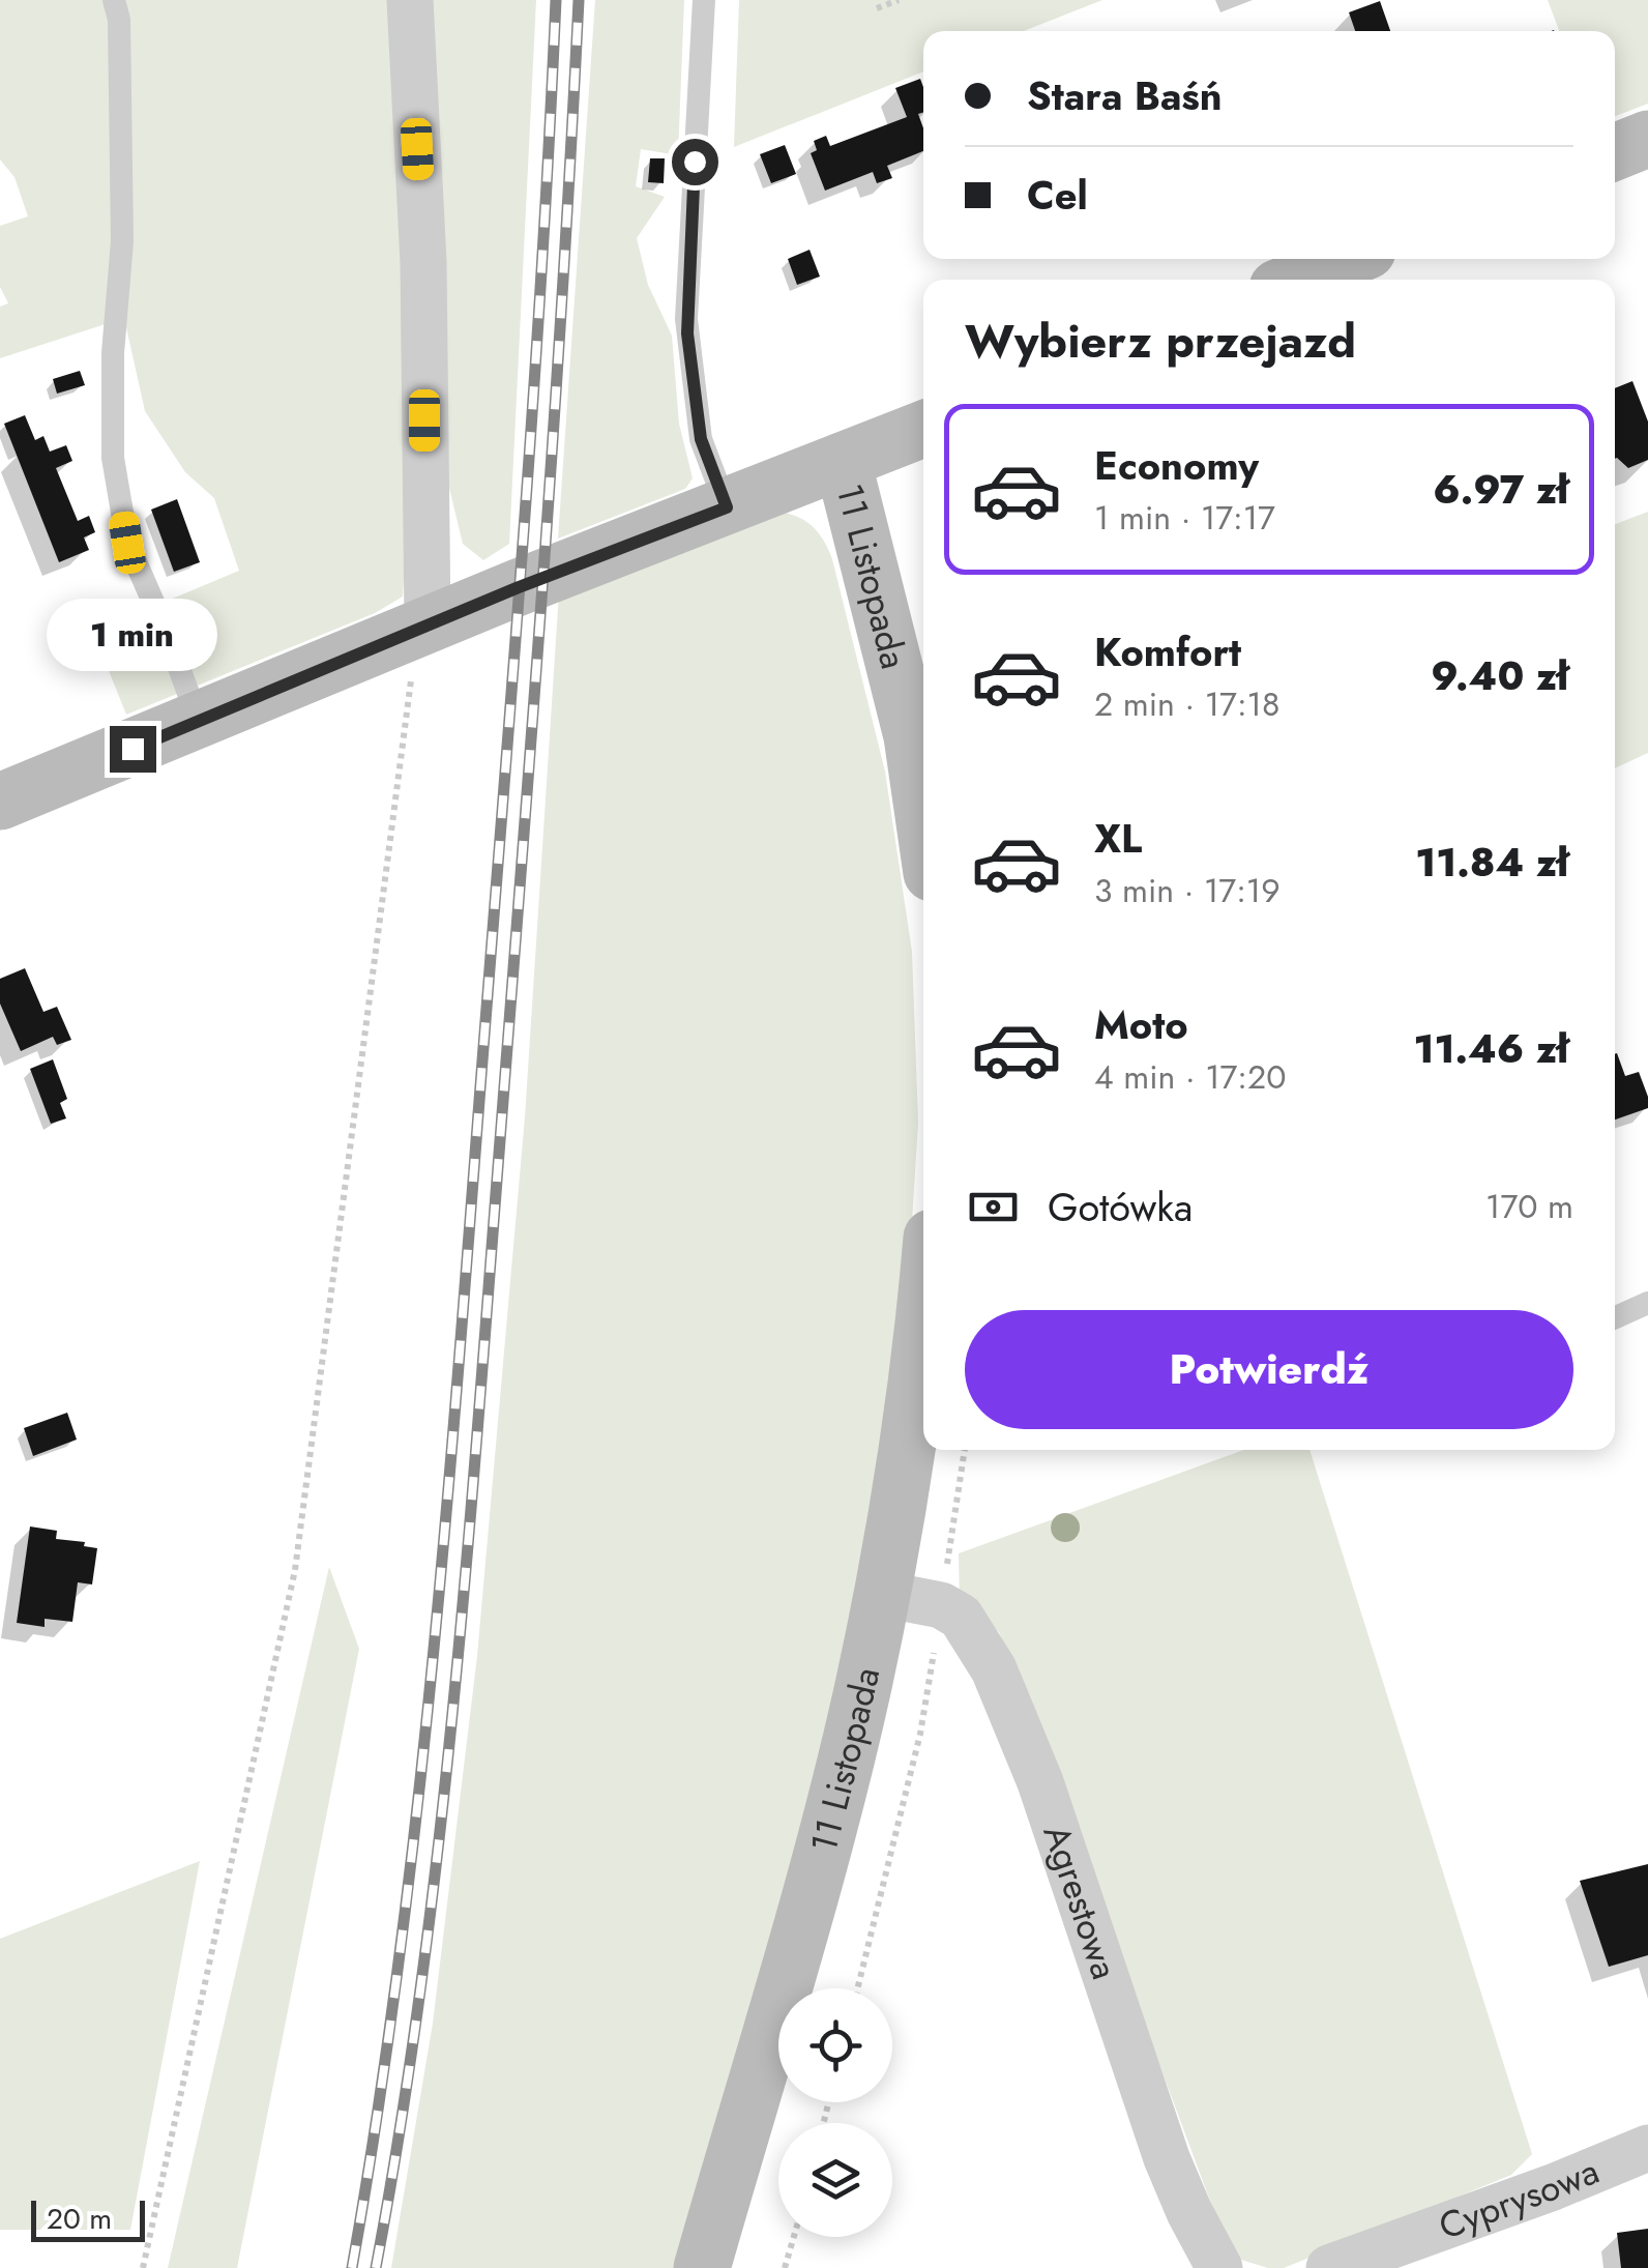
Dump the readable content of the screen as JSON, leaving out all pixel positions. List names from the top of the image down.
{
  "streets": {
    "street": ["11 Listopada", "Agrestowa", "Cyprysowa"]
  },
  "scale_bar": "20 m",
  "page": {
    "banner": ["Stara Baśń", "Cel"],
    "heading": "Wybierz przejazd",
    "list": [
      {
        "name": "Economy",
        "note": "1 min · 17:17",
        "value": "6.97 zł"
      },
      {
        "name": "Komfort",
        "note": "2 min · 17:18",
        "value": "9.40 zł"
      },
      {
        "name": "XL",
        "note": "3 min · 17:19",
        "value": "11.84 zł"
      },
      {
        "name": "Moto",
        "note": "4 min · 17:20",
        "value": "11.46 zł"
      }
    ],
    "bubble": "1 min",
    "pay": ["Gotówka", "170 m"],
    "buttons": "Potwierdź",
    "scale": "20 m"
  }
}
